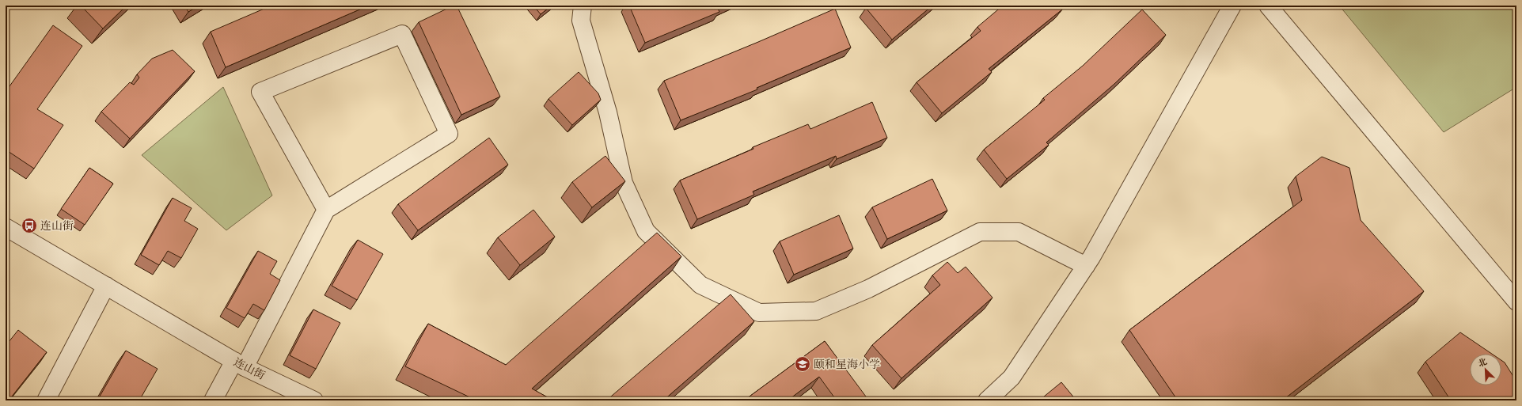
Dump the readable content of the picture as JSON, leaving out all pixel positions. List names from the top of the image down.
{
  "streets": {
    "street": ["连山街"]
  },
  "places": {
    "bus stop": ["连山街"],
    "school or university": ["颐和星海小学"]
  },
  "north": "top left"
}
